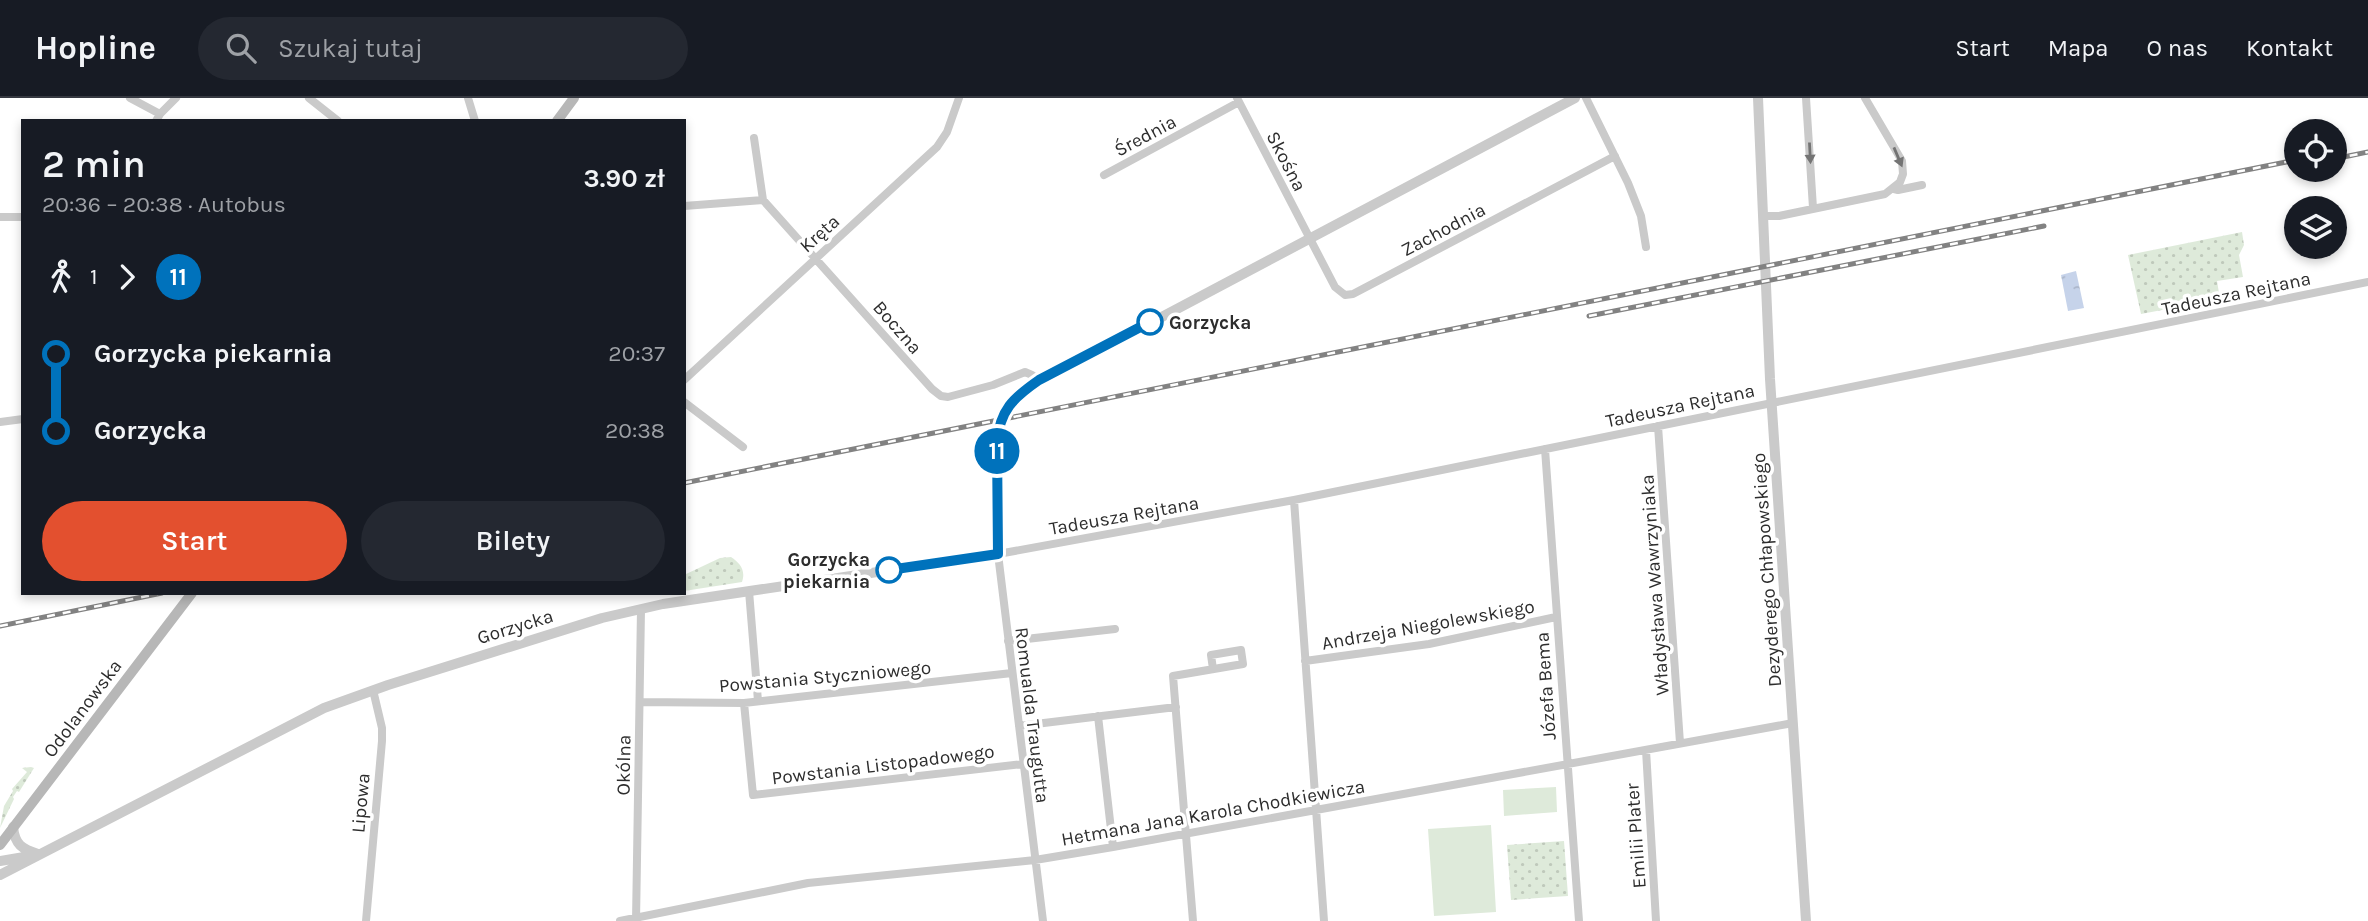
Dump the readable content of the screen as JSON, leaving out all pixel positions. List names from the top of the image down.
{
  "streets": {
    "main road": ["Odolanowska"],
    "street": [
      "Średnia",
      "Skośna",
      "Zachodnia",
      "Kręta",
      "Tadeusza Rejtana",
      "Boczna",
      "Dezyderego Chłapowskiego",
      "Władysława Wawrzyniaka",
      "Andrzeja Niegolewskiego",
      "Gorzycka",
      "Powstania Styczniowego",
      "Józefa Bema",
      "Romualda Traugutta",
      "Powstania Listopadowego",
      "Okólna",
      "Lipowa",
      "Hetmana Jana Karola Chodkiewicza",
      "Emilii Plater"
    ]
  },
  "crossings": [
    ["Średnia", "Skośna"],
    ["Skośna", "Zachodnia"],
    ["Kręta", "Boczna"],
    ["Tadeusza Rejtana", "Dezyderego Chłapowskiego"],
    ["Tadeusza Rejtana", "Władysława Wawrzyniaka"],
    ["Tadeusza Rejtana", "Gorzycka"],
    ["Tadeusza Rejtana", "Józefa Bema"],
    ["Tadeusza Rejtana", "Romualda Traugutta"],
    ["Dezyderego Chłapowskiego", "Hetmana Jana Karola Chodkiewicza"],
    ["Władysława Wawrzyniaka", "Hetmana Jana Karola Chodkiewicza"],
    ["Andrzeja Niegolewskiego", "Józefa Bema"],
    ["Gorzycka", "Romualda Traugutta"],
    ["Gorzycka", "Okólna"],
    ["Gorzycka", "Lipowa"],
    ["Powstania Styczniowego", "Romualda Traugutta"],
    ["Powstania Styczniowego", "Powstania Listopadowego"],
    ["Powstania Styczniowego", "Okólna"],
    ["Józefa Bema", "Hetmana Jana Karola Chodkiewicza"],
    ["Romualda Traugutta", "Powstania Listopadowego"],
    ["Romualda Traugutta", "Hetmana Jana Karola Chodkiewicza"],
    ["Okólna", "Hetmana Jana Karola Chodkiewicza"],
    ["Hetmana Jana Karola Chodkiewicza", "Emilii Plater"]
  ],
  "places": ["Gorzycka", "Gorzycka piekarnia"],
  "lines": ["bus line 11"],
  "page": {
    "header": "Hopline",
    "search": "Szukaj tutaj",
    "nav": [
      "Start",
      "Mapa",
      "O nas",
      "Kontakt"
    ],
    "on_map": "11",
    "heading": ["2 min", "20:36 – 20:38 · Autobus", "3.90 zł"],
    "legs": ["1", "11"],
    "list": [
      {
        "name": "Gorzycka piekarnia",
        "value": "20:37"
      },
      {
        "name": "Gorzycka",
        "value": "20:38"
      }
    ],
    "buttons": ["Start", "Bilety"]
  }
}
